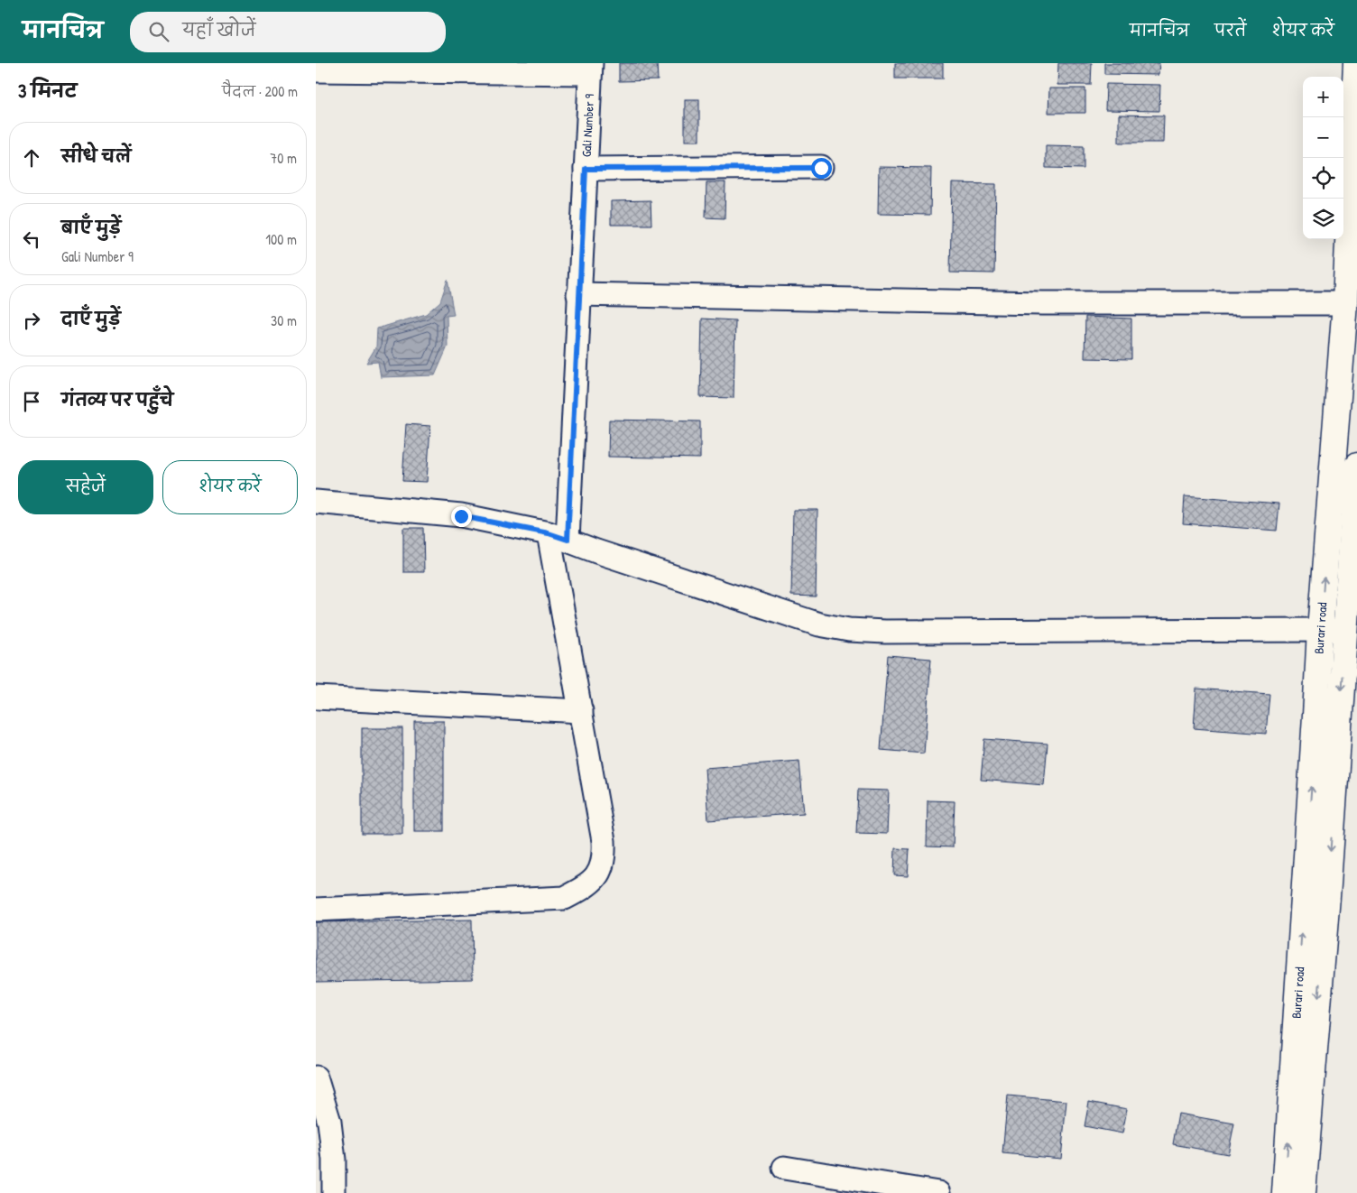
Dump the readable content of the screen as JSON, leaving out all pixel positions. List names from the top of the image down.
{
  "streets": {
    "main road": ["Burari road"],
    "street": ["Gali Number 9"]
  },
  "page": {
    "header": "मानचित्र",
    "search": "यहाँ खोजें",
    "nav": ["मानचित्र", "परतें", "शेयर करें"],
    "heading": ["3 मिनट", "पैदल · 200 m"],
    "map_buttons": ["+", "−"],
    "list": [
      ["सीधे चलें", "70 m"],
      ["बाएँ मुड़ें", "Gali Number 9", "100 m"],
      ["दाएँ मुड़ें", "30 m"],
      "गंतव्य पर पहुँचे"
    ],
    "buttons": ["सहेजें", "शेयर करें"]
  }
}
